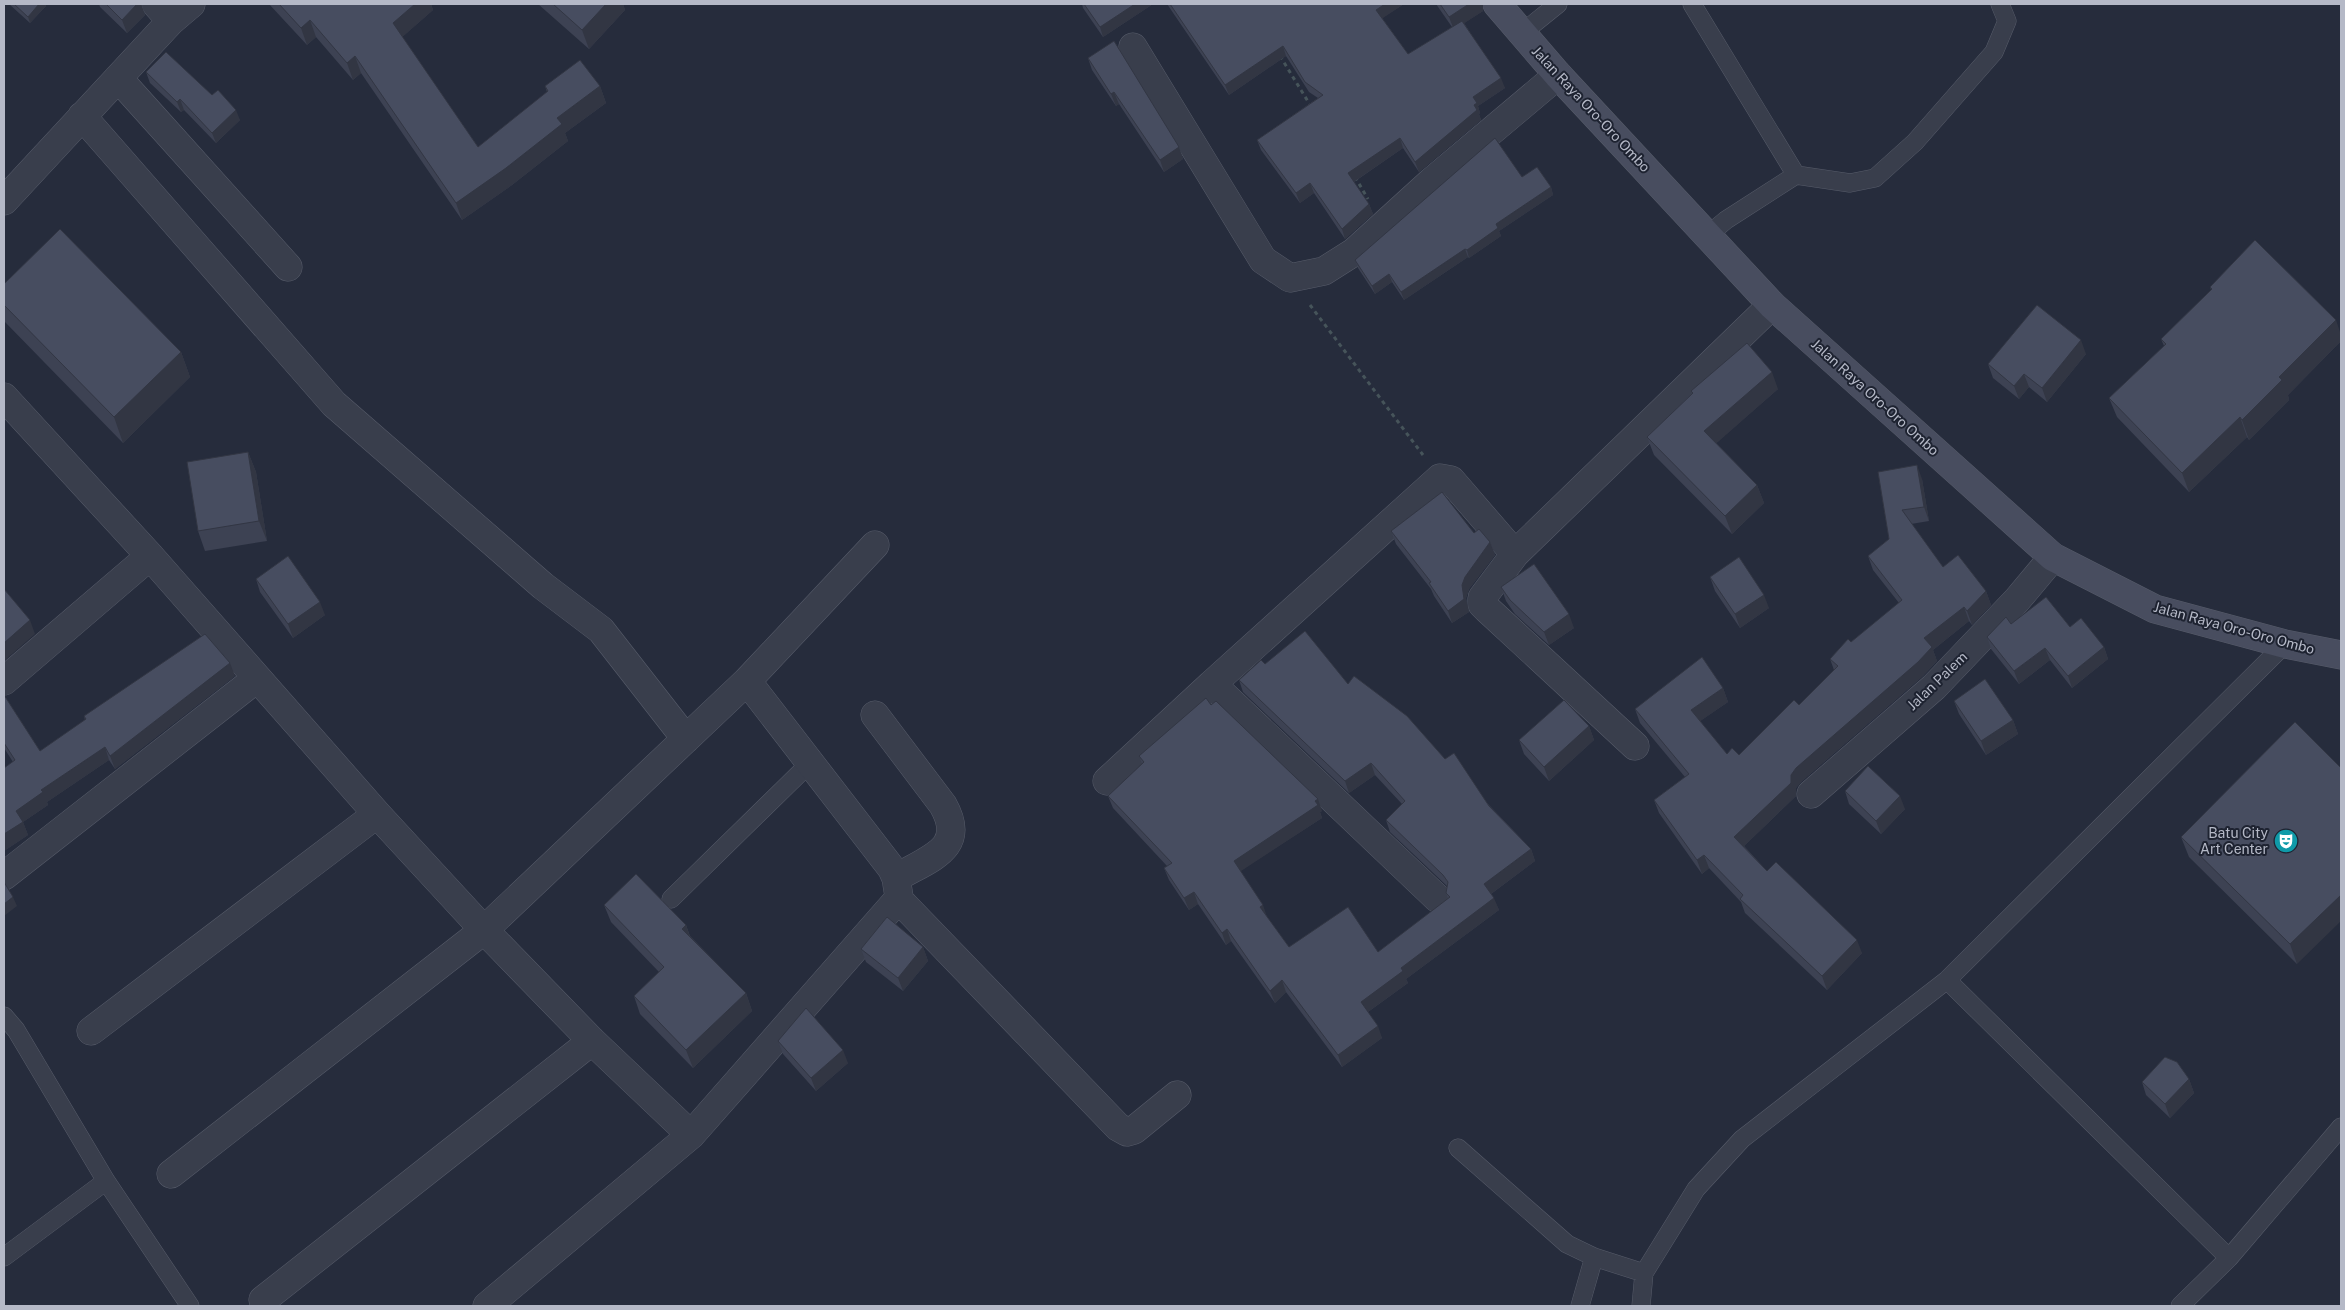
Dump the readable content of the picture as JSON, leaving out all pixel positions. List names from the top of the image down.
{
  "streets": {
    "main road": ["Jalan Raya Oro-Oro Ombo"],
    "street": ["Jalan Palem"]
  },
  "crossings": [
    ["Jalan Raya Oro-Oro Ombo", "Jalan Palem"]
  ],
  "places": {
    "theatre": ["Batu City Art Center"]
  }
}
